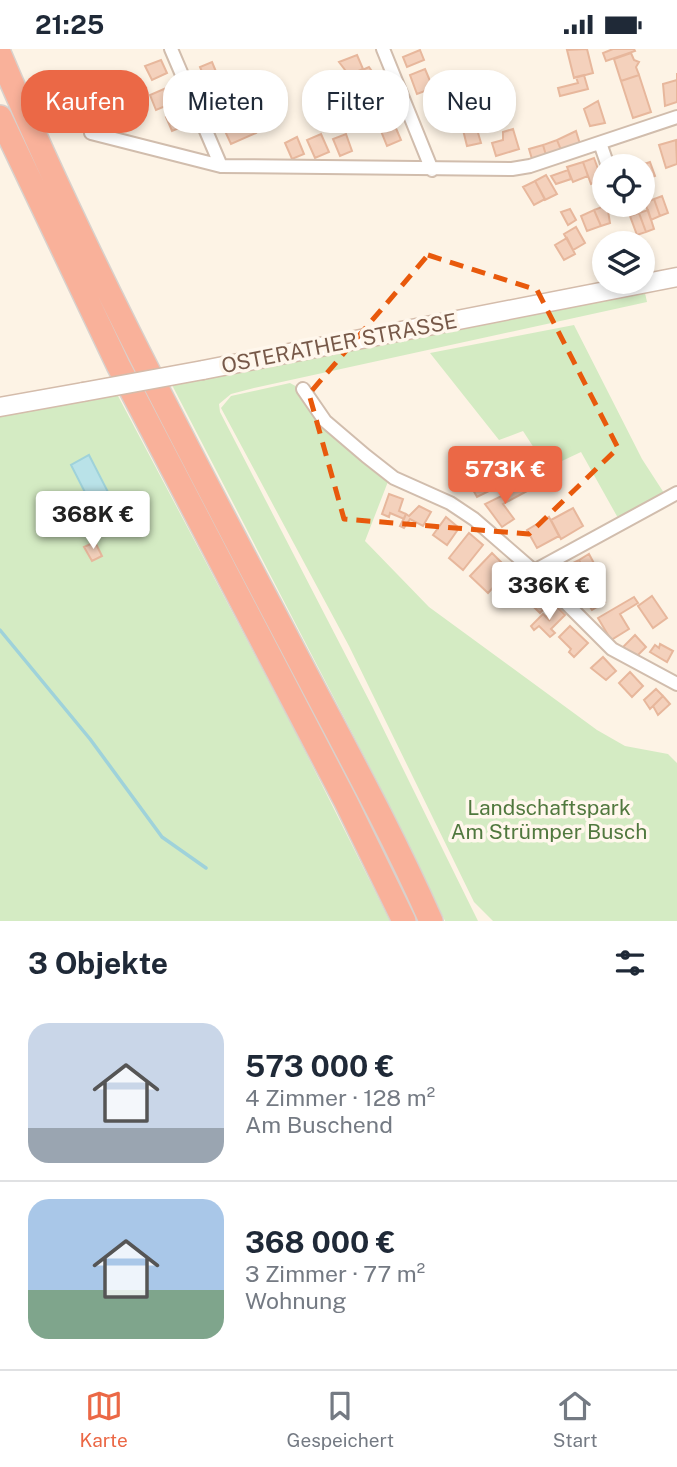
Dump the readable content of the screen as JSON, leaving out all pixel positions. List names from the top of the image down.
{
  "streets": {
    "main road": ["OSTERATHER STRASSE"]
  },
  "parks": ["Landschaftspark Am Strümper Busch"],
  "page": {
    "status": "21:25",
    "chip": [
      "Kaufen",
      "Mieten",
      "Filter",
      "Neu"
    ],
    "price": ["573K €", "368K €", "336K €"],
    "heading": "3 Objekte",
    "list": [
      {
        "name": "573 000 €",
        "note": "4 Zimmer · 128 m² · Am Buschend"
      },
      {
        "name": "368 000 €",
        "note": "3 Zimmer · 77 m² · Wohnung"
      }
    ],
    "tabs": ["Karte", "Gespeichert", "Start"]
  }
}
